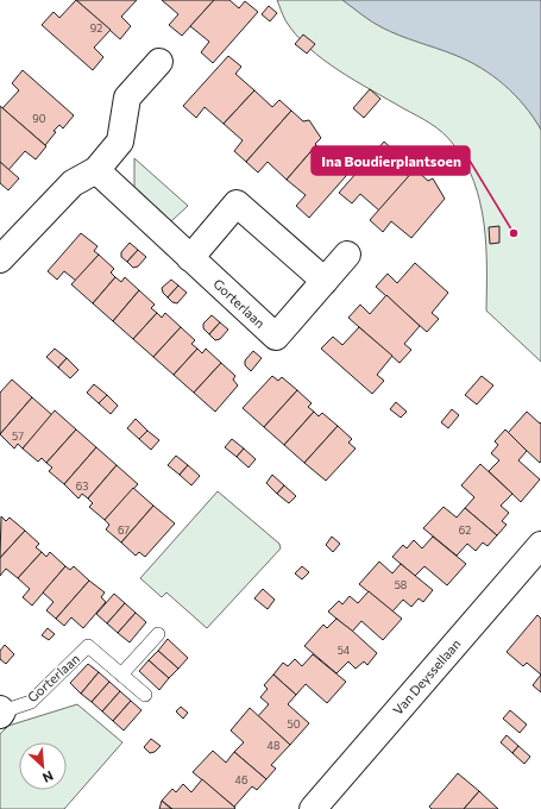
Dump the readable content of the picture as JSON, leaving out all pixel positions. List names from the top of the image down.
{
  "streets": {
    "street": ["Gorterlaan", "Van Deyssellaan"]
  },
  "places": ["Ina Boudierplantsoen"],
  "house_numbers": [
    "92",
    "90",
    "57",
    "63",
    "67",
    "62",
    "58",
    "54",
    "50",
    "48",
    "46"
  ],
  "north": "bottom right"
}
